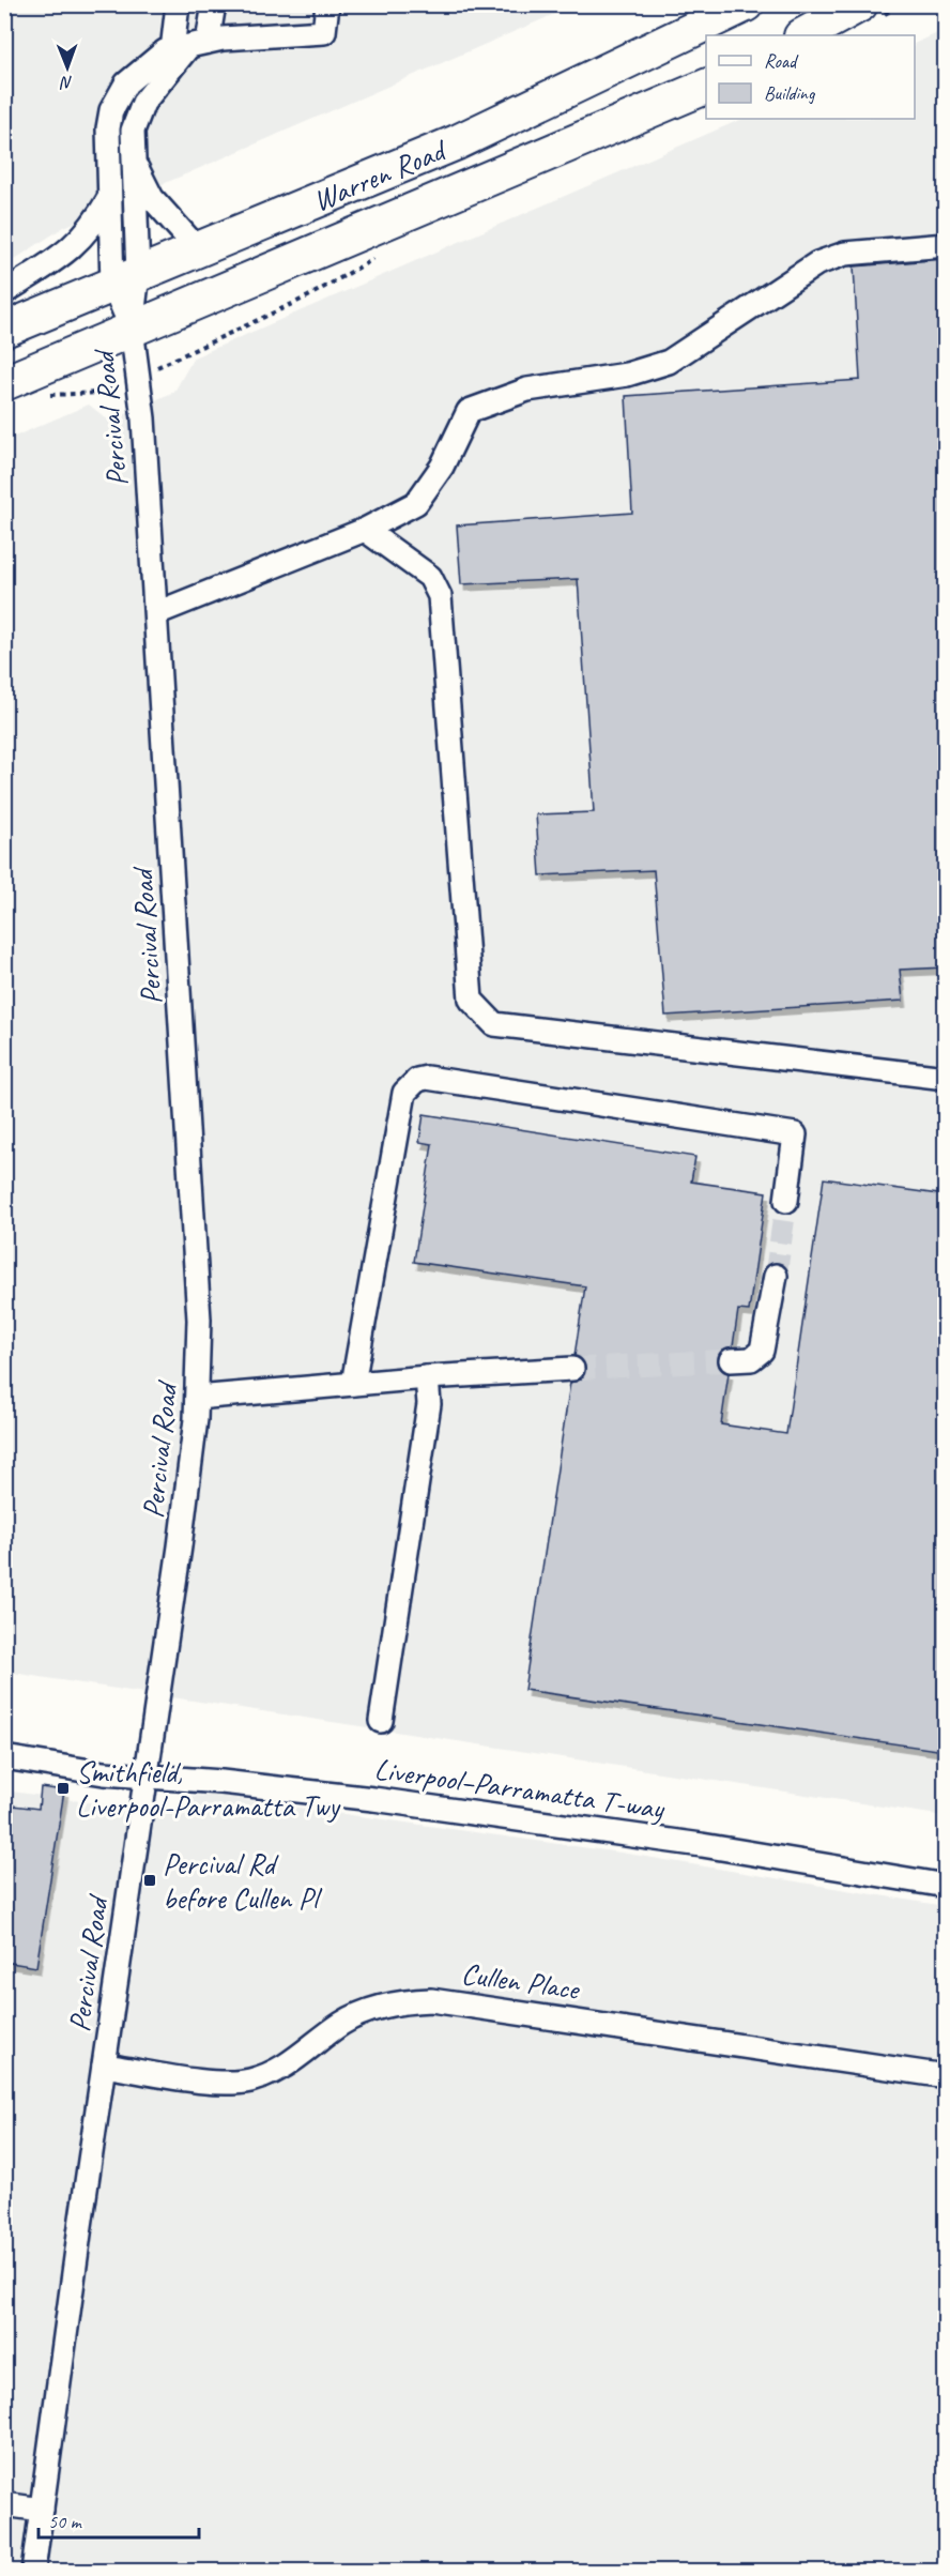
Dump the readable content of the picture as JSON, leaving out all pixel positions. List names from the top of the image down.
{
  "streets": {
    "highway": ["Warren Road"],
    "street": ["Percival Road", "Liverpool–Parramatta T-way", "Cullen Place"]
  },
  "crossings": [
    ["Warren Road", "Percival Road"],
    ["Percival Road", "Liverpool–Parramatta T-way"],
    ["Percival Road", "Cullen Place"]
  ],
  "places": {
    "transit": ["Smithfield, Liverpool-Parramatta Twy", "Percival Rd before Cullen Pl"]
  },
  "legend": ["Road", "Building"],
  "scale_bar": "50 m",
  "north": "bottom"
}
